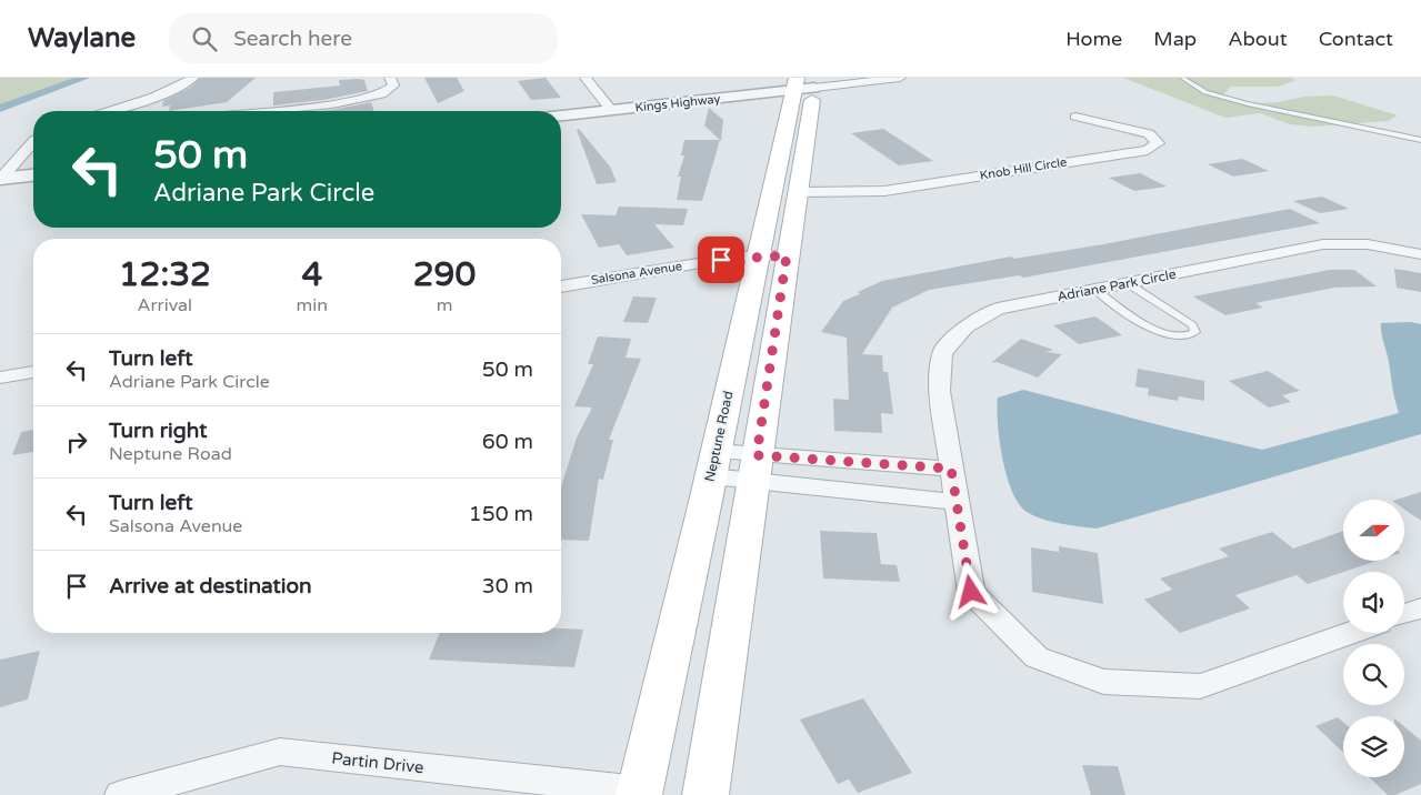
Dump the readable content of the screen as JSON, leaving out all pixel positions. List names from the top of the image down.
{
  "streets": {
    "main road": ["Neptune Road"],
    "street": [
      "Kings Highway",
      "Knob Hill Circle",
      "Salsona Avenue",
      "Adriane Park Circle",
      "Partin Drive"
    ]
  },
  "crossings": [
    ["Kings Highway", "Neptune Road"],
    ["Knob Hill Circle", "Neptune Road"],
    ["Salsona Avenue", "Neptune Road"],
    ["Neptune Road", "Partin Drive"]
  ],
  "north": "right",
  "page": {
    "header": "Waylane",
    "search": "Search here",
    "nav": [
      "Home",
      "Map",
      "About",
      "Contact"
    ],
    "turn": ["50 m", "Adriane Park Circle"],
    "eta": [
      "12:32",
      "Arrival",
      "4",
      "min",
      "290",
      "m"
    ],
    "list": [
      {
        "name": "Turn left",
        "note": "Adriane Park Circle",
        "value": "50 m"
      },
      {
        "name": "Turn right",
        "note": "Neptune Road",
        "value": "60 m"
      },
      {
        "name": "Turn left",
        "note": "Salsona Avenue",
        "value": "150 m"
      },
      {
        "name": "Arrive at destination",
        "value": "30 m"
      }
    ]
  }
}
